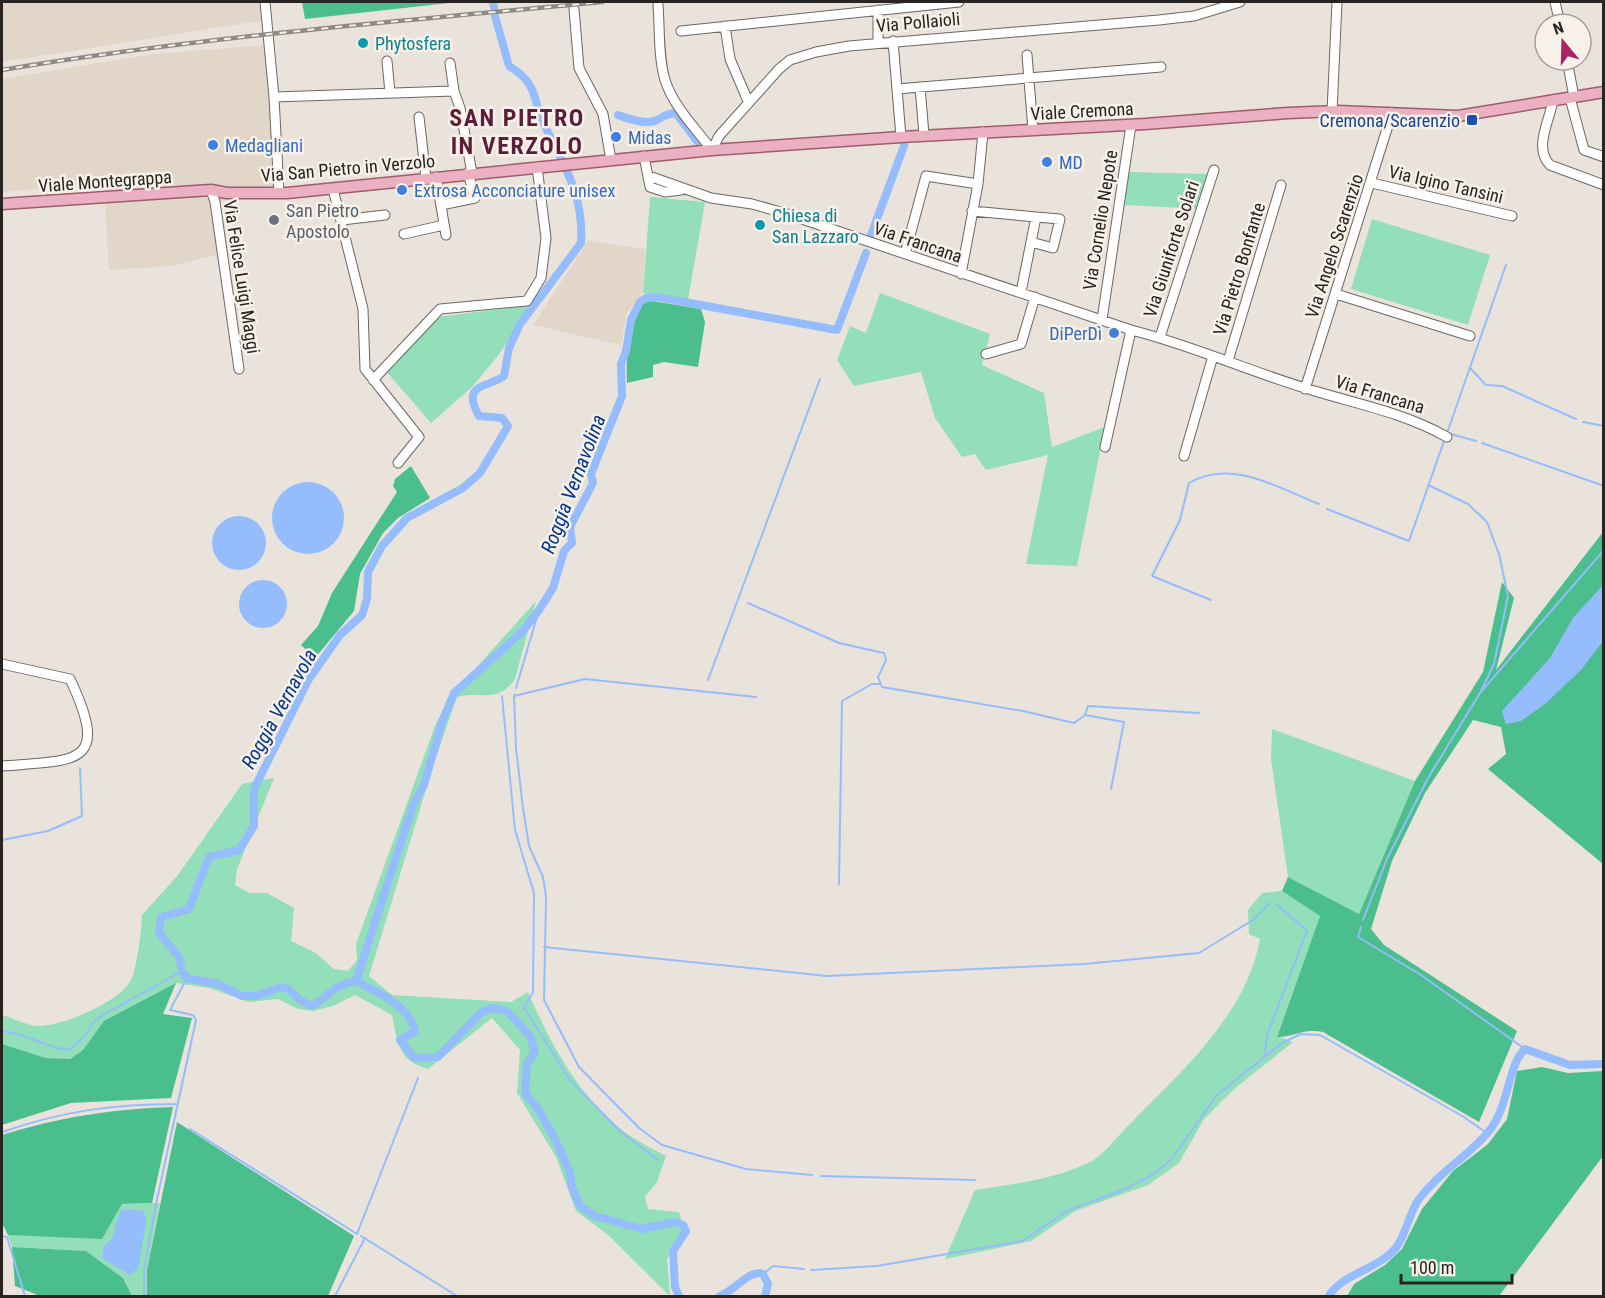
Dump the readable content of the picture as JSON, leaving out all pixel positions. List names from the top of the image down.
{
  "streets": {
    "main road": ["Viale Cremona", "Via San Pietro in Verzolo", "Viale Montegrappa"],
    "street": [
      "Via Pollaioli",
      "Via Igino Tansini",
      "Via Cornelio Nepote",
      "Via Francana",
      "Via Angelo Scarenzio",
      "Via Giuniforte Solari",
      "Via Pietro Bonfante",
      "Via Felice Luigi Maggi"
    ]
  },
  "crossings": [
    ["Via Pollaioli", "Viale Cremona"],
    ["Viale Cremona", "Via San Pietro in Verzolo"],
    ["Viale Cremona", "Via Cornelio Nepote"],
    ["Viale Cremona", "Via Francana"],
    ["Viale Cremona", "Via Angelo Scarenzio"],
    ["Via San Pietro in Verzolo", "Viale Montegrappa"],
    ["Via San Pietro in Verzolo", "Via Felice Luigi Maggi"],
    ["Viale Montegrappa", "Via Felice Luigi Maggi"],
    ["Via Igino Tansini", "Via Angelo Scarenzio"],
    ["Via Cornelio Nepote", "Via Francana"],
    ["Via Francana", "Via Angelo Scarenzio"],
    ["Via Francana", "Via Giuniforte Solari"],
    ["Via Francana", "Via Pietro Bonfante"]
  ],
  "districts": ["SAN PIETRO IN VERZOLO"],
  "water": ["Roggia Vernavolina", "Roggia Vernavola"],
  "places": {
    "other": [
      "Phytosfera",
      "Midas",
      "Medagliani",
      "MD",
      "Extrosa Acconciature unisex",
      "San Pietro Apostolo",
      "Chiesa di San Lazzaro",
      "DiPerDì"
    ],
    "transit": ["Cremona/Scarenzio"]
  },
  "scale_bar": "100 m",
  "north": "top"
}
